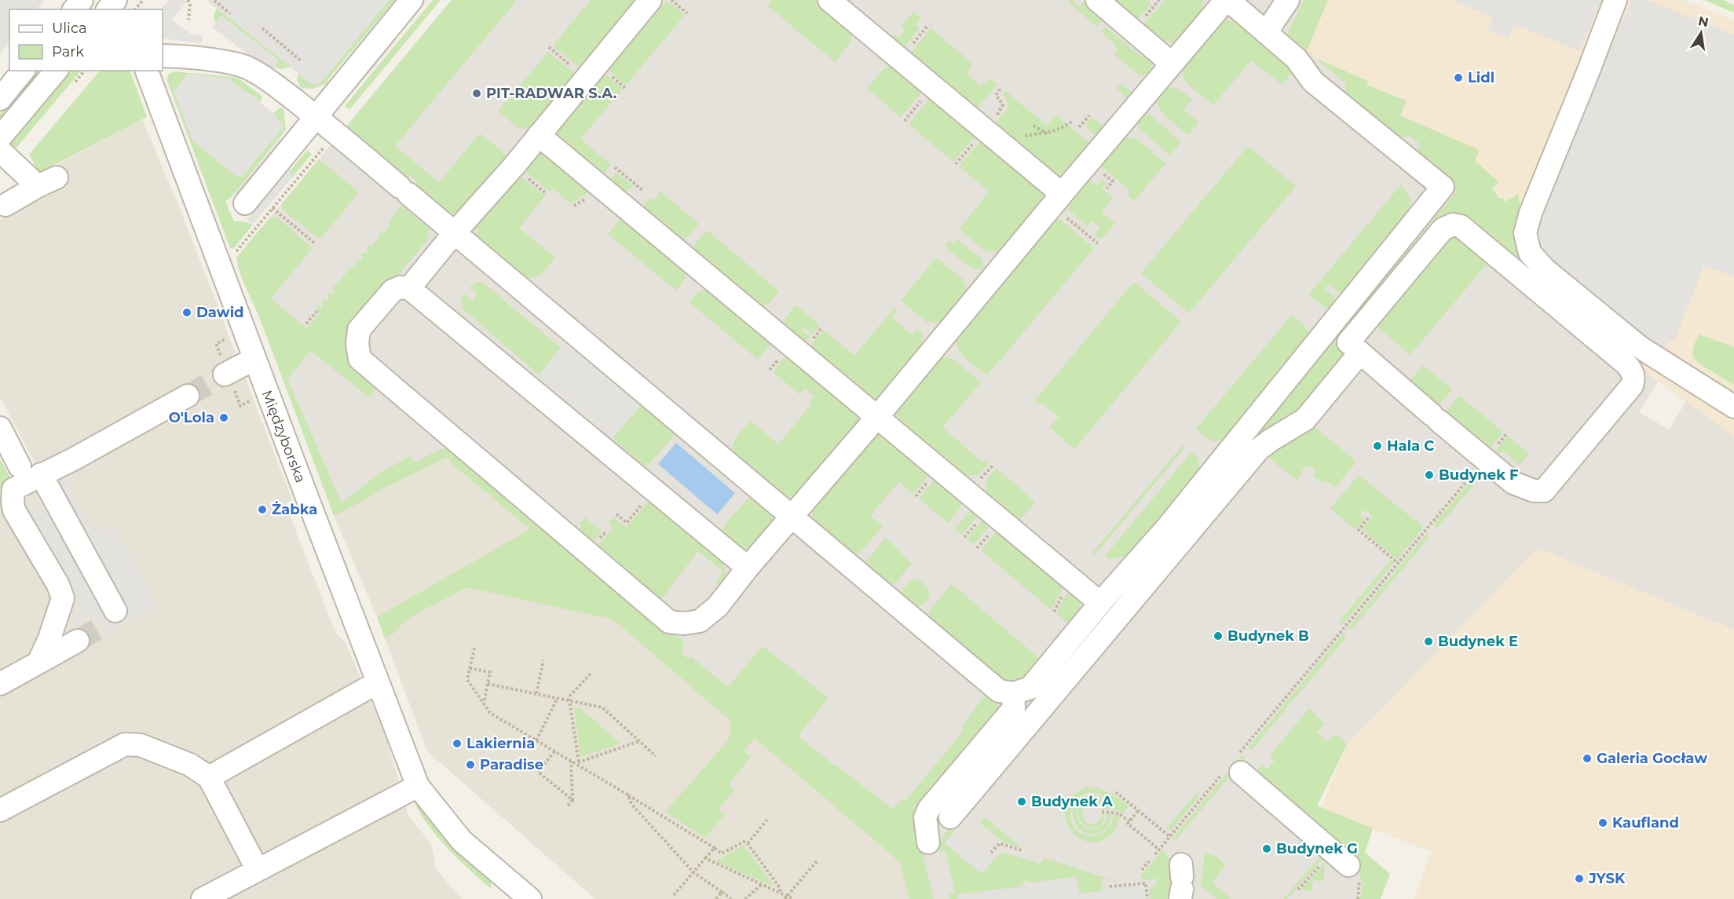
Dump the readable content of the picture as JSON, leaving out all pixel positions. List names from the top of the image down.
{
  "streets": {
    "street": ["Międzyborska"]
  },
  "places": [
    "Lidl",
    "PIT-RADWAR S.A.",
    "Dawid",
    "O'Lola",
    "Hala C",
    "Budynek F",
    "Żabka",
    "Budynek B",
    "Budynek E",
    "Lakiernia",
    "Galeria Gocław",
    "Paradise",
    "Budynek A",
    "Kaufland",
    "Budynek G",
    "JYSK"
  ],
  "legend": ["Ulica", "Park"],
  "north": "top"
}
